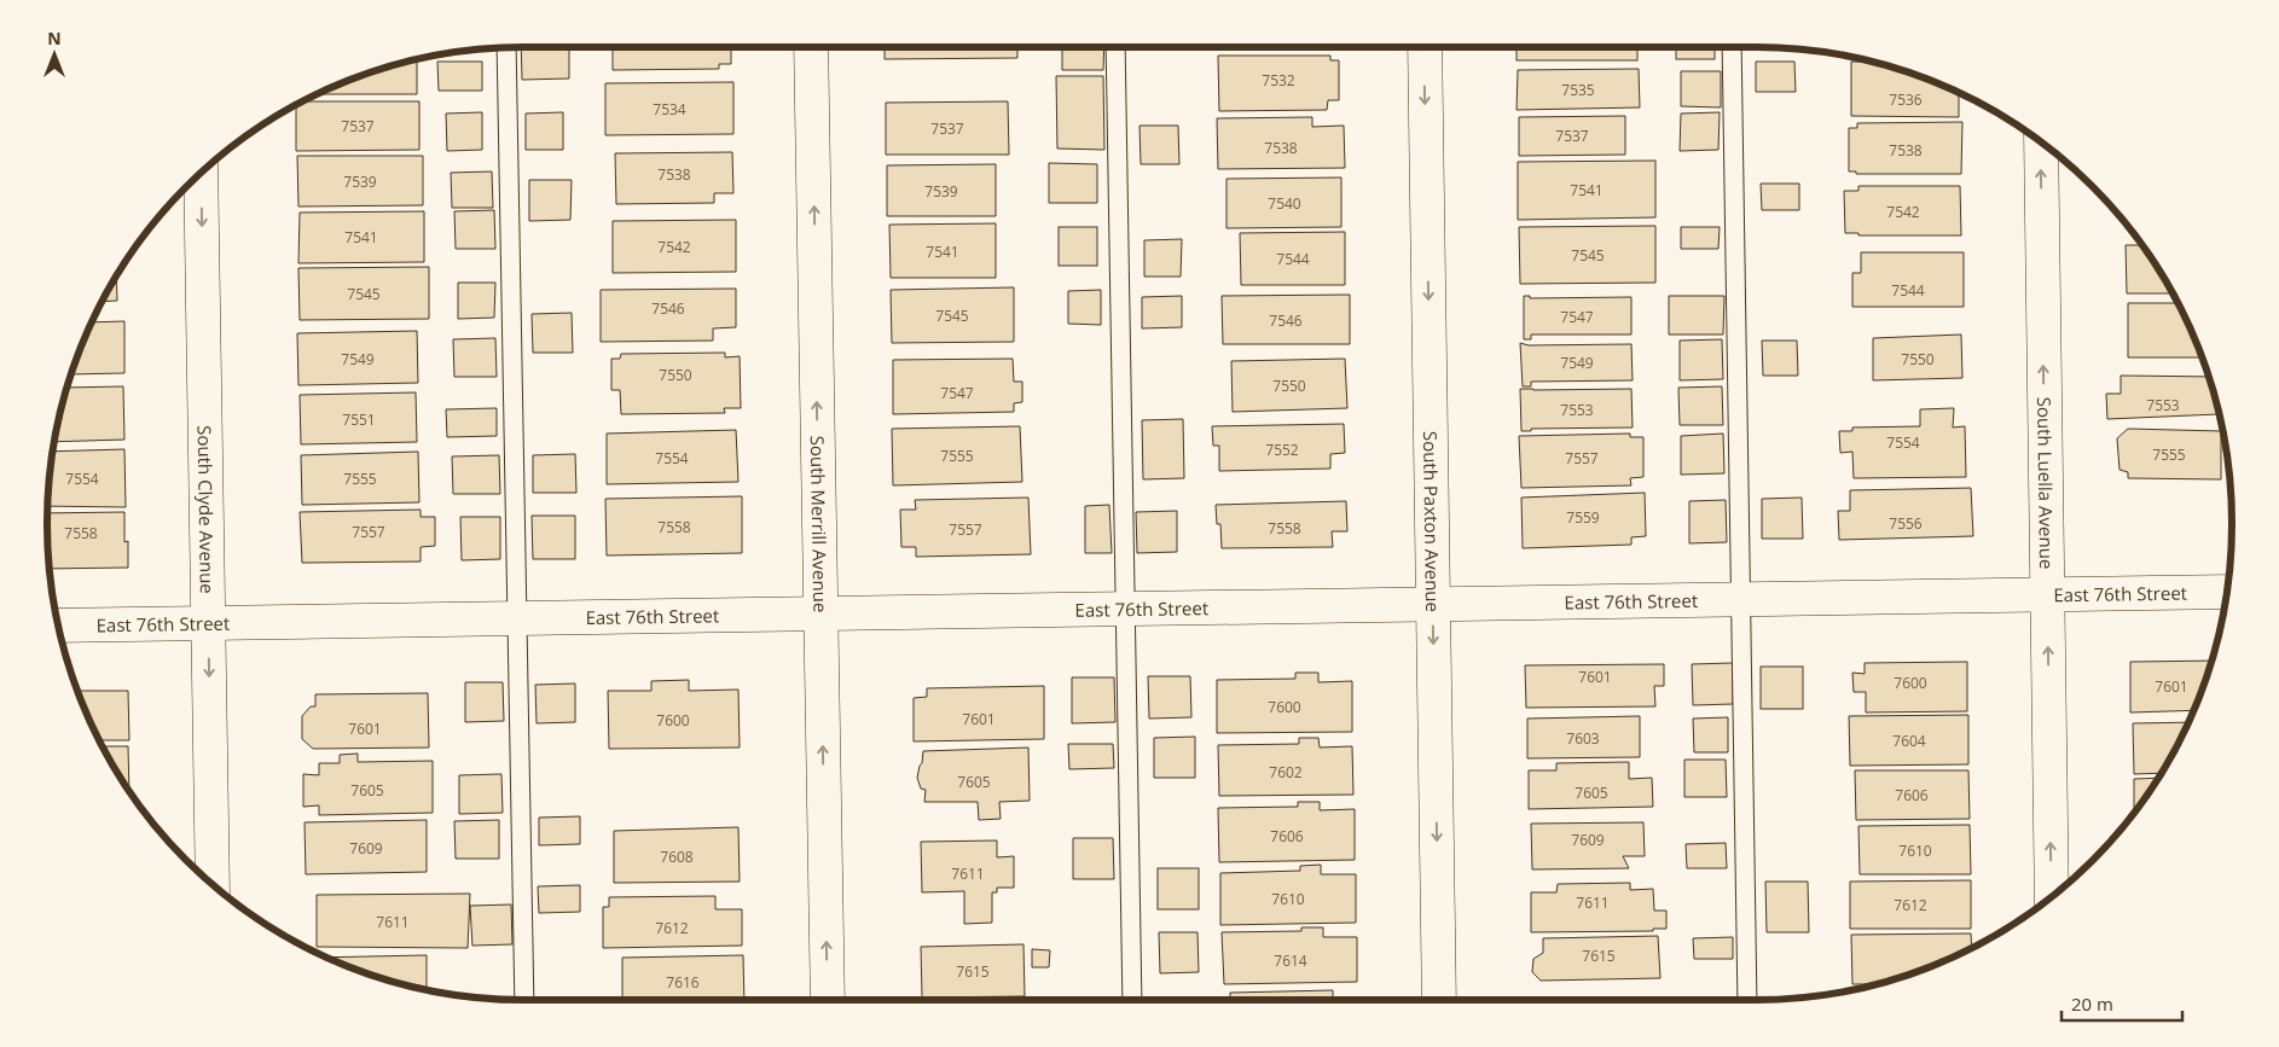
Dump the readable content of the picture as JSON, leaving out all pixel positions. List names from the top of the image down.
{
  "streets": {
    "street": [
      "South Luella Avenue",
      "South Clyde Avenue",
      "South Paxton Avenue",
      "South Merrill Avenue",
      "East 76th Street"
    ]
  },
  "crossings": [
    ["South Luella Avenue", "East 76th Street"],
    ["South Clyde Avenue", "East 76th Street"],
    ["South Paxton Avenue", "East 76th Street"],
    ["South Merrill Avenue", "East 76th Street"]
  ],
  "one_way": [
    "South Luella Avenue",
    "South Clyde Avenue",
    "South Paxton Avenue",
    "South Merrill Avenue"
  ],
  "house_numbers": [
    "7532",
    "7535",
    "7536",
    "7534",
    "7537",
    "7537",
    "7537",
    "7538",
    "7538",
    "7538",
    "7539",
    "7541",
    "7539",
    "7540",
    "7542",
    "7541",
    "7542",
    "7541",
    "7545",
    "7544",
    "7544",
    "7545",
    "7546",
    "7545",
    "7547",
    "7546",
    "7549",
    "7550",
    "7549",
    "7550",
    "7550",
    "7547",
    "7553",
    "7553",
    "7551",
    "7554",
    "7552",
    "7555",
    "7555",
    "7554",
    "7557",
    "7554",
    "7555",
    "7559",
    "7556",
    "7558",
    "7558",
    "7557",
    "7557",
    "7558",
    "7601",
    "7600",
    "7601",
    "7600",
    "7601",
    "7600",
    "7601",
    "7603",
    "7604",
    "7602",
    "7605",
    "7605",
    "7605",
    "7606",
    "7606",
    "7609",
    "7609",
    "7610",
    "7608",
    "7611",
    "7610",
    "7611",
    "7612",
    "7611",
    "7612",
    "7615",
    "7614",
    "7615",
    "7616"
  ],
  "scale_bar": "20 m",
  "north": "top"
}
